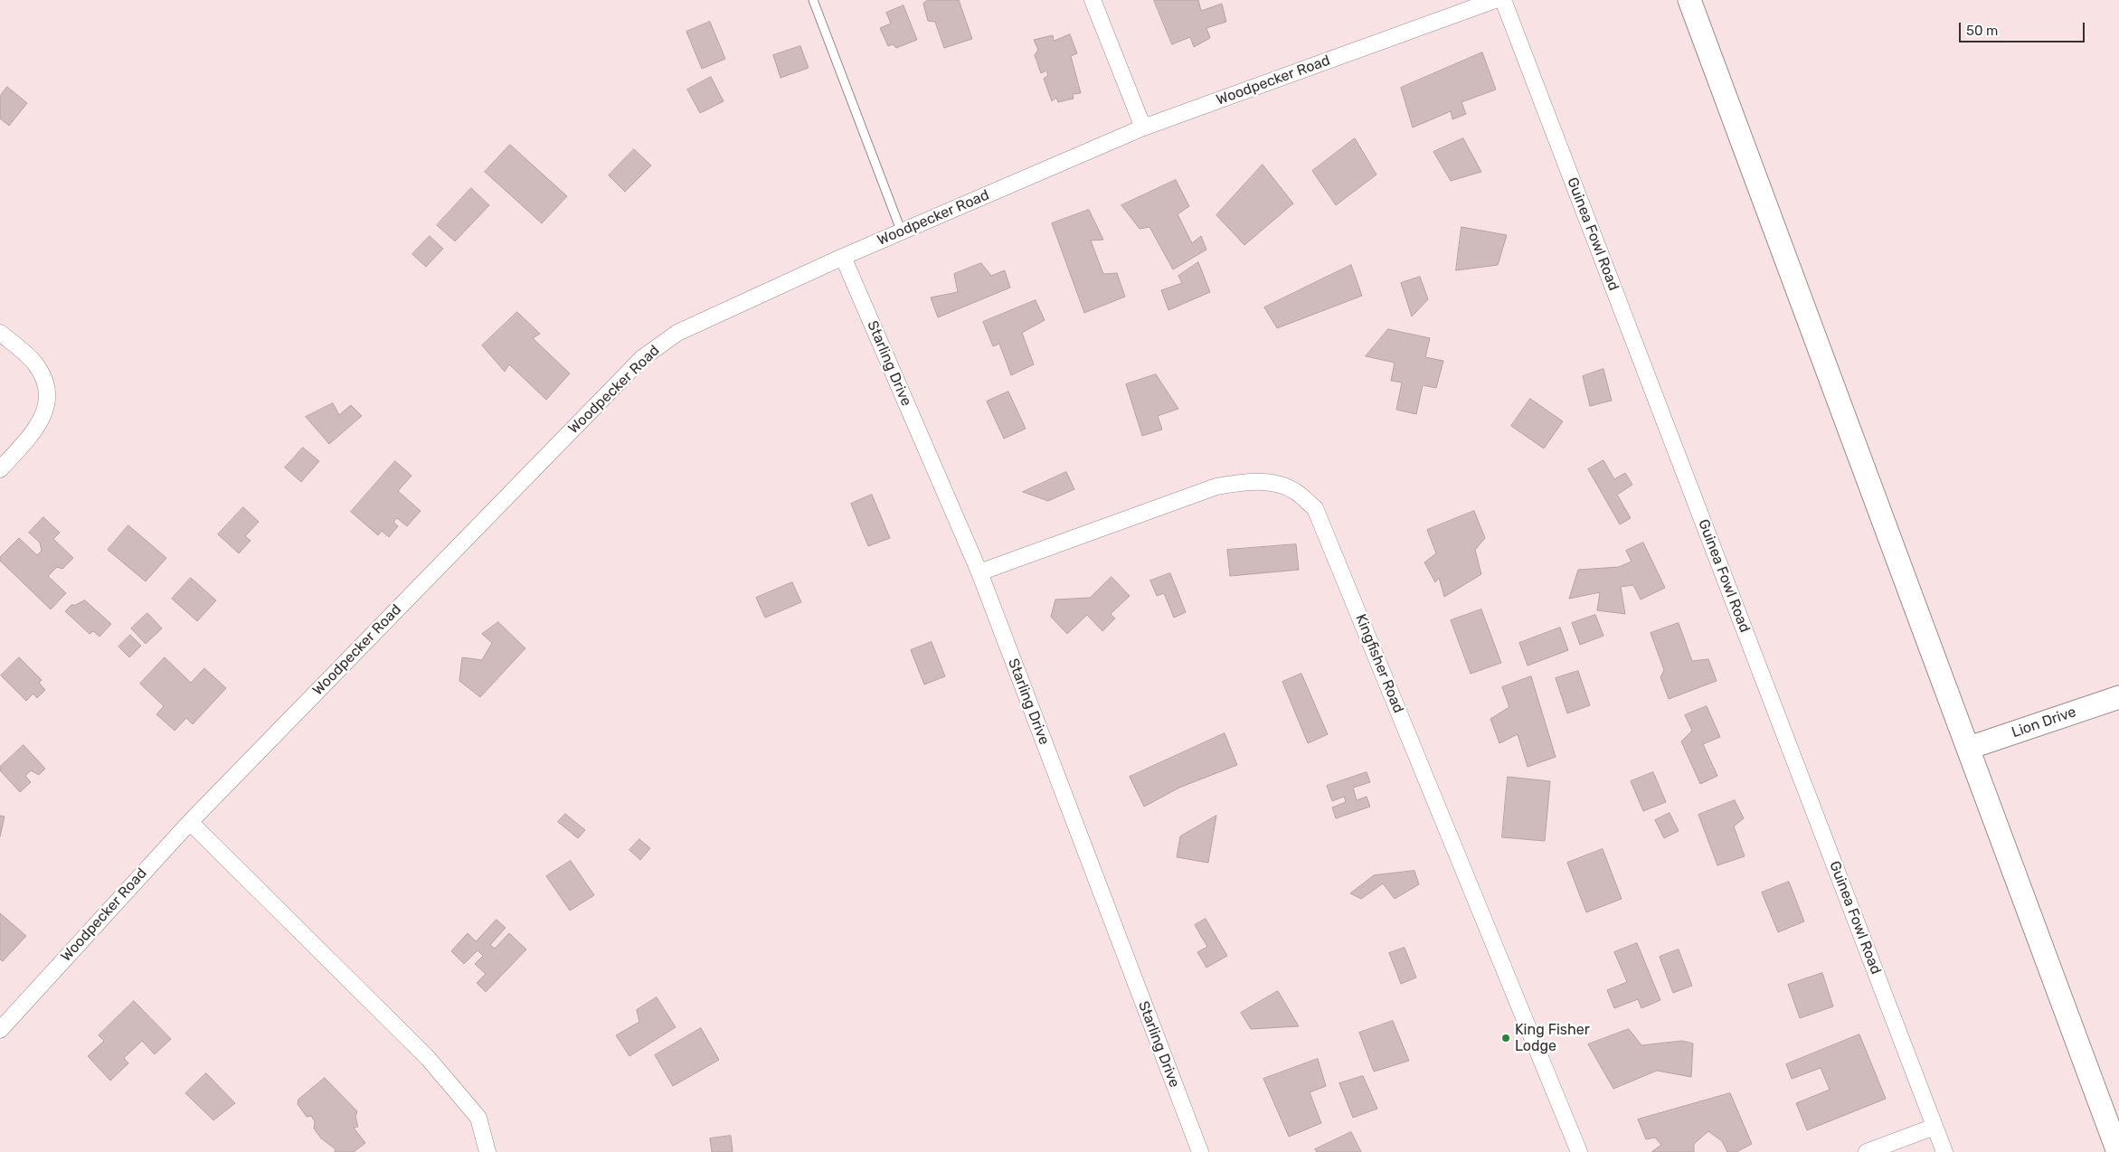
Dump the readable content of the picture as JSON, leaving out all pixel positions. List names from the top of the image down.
{
  "streets": {
    "street": [
      "Woodpecker Road",
      "Guinea Fowl Road",
      "Starling Drive",
      "Kingfisher Road",
      "Lion Drive"
    ]
  },
  "crossings": [
    ["Woodpecker Road", "Starling Drive"],
    ["Starling Drive", "Kingfisher Road"]
  ],
  "places": ["King Fisher Lodge"],
  "scale_bar": "50 m"
}
